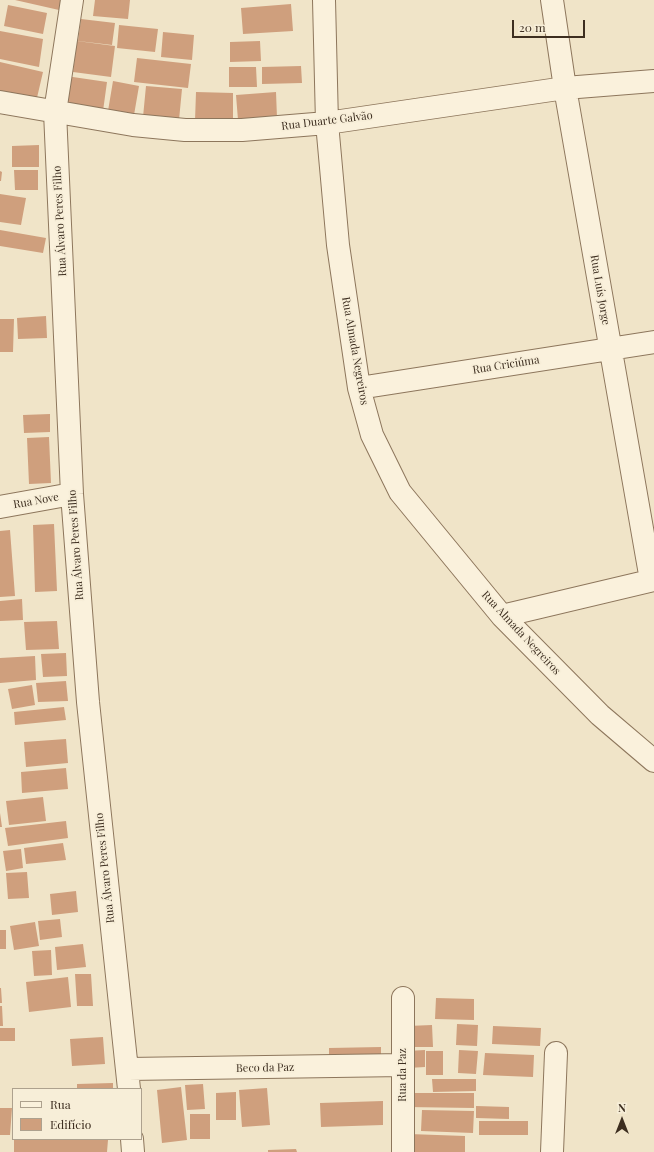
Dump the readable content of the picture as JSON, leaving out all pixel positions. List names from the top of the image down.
{
  "streets": {
    "street": [
      "Rua Duarte Galvão",
      "Rua Álvaro Peres Filho",
      "Rua Luís Jorge",
      "Rua Almada Negreiros",
      "Rua Criciúma",
      "Rua Nove",
      "Beco da Paz",
      "Rua da Paz"
    ]
  },
  "crossings": [
    ["Rua Duarte Galvão", "Rua Álvaro Peres Filho"],
    ["Rua Duarte Galvão", "Rua Luís Jorge"],
    ["Rua Duarte Galvão", "Rua Almada Negreiros"],
    ["Rua Álvaro Peres Filho", "Rua Nove"],
    ["Rua Álvaro Peres Filho", "Beco da Paz"],
    ["Rua Luís Jorge", "Rua Criciúma"],
    ["Rua Almada Negreiros", "Rua Criciúma"],
    ["Beco da Paz", "Rua da Paz"]
  ],
  "legend": ["Rua", "Edifício"],
  "scale_bar": "20 m",
  "north": "top"
}
